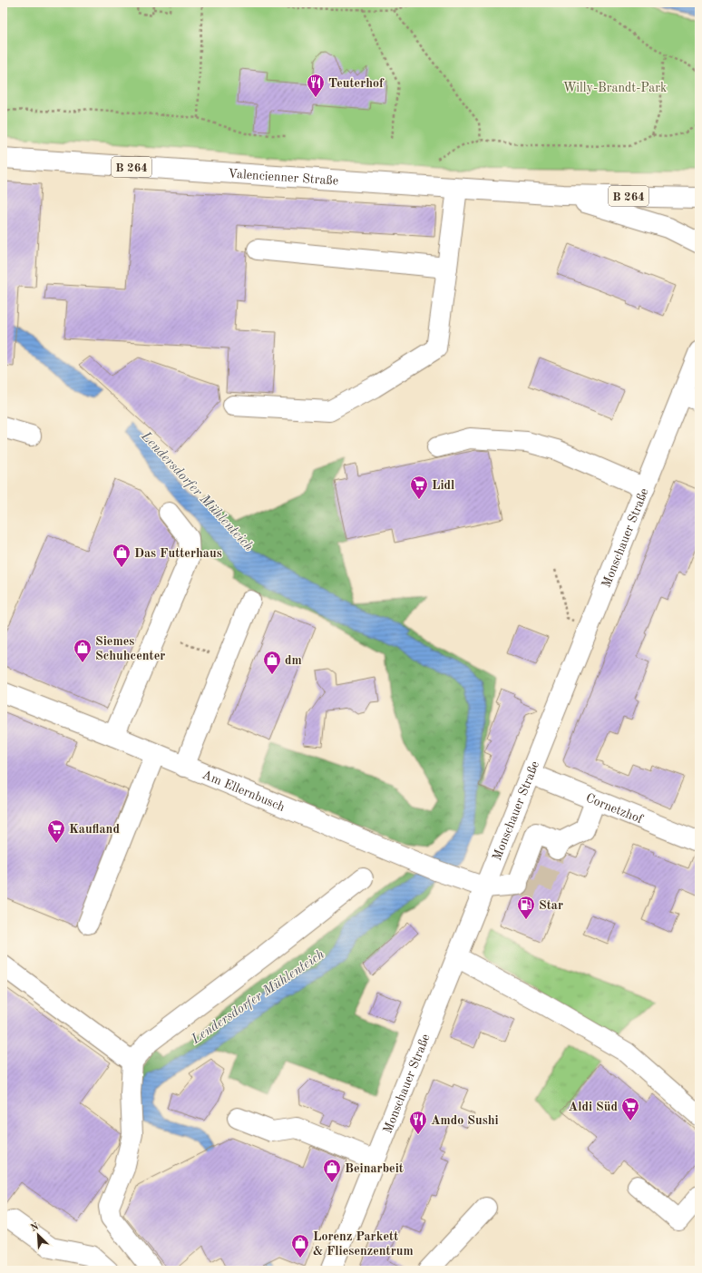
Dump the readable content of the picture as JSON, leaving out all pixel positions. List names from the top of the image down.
{
  "streets": {
    "street": [
      "B 264",
      "Valencienner Straße",
      "Monschauer Straße",
      "Am Ellernbusch",
      "Cornetzhof"
    ]
  },
  "crossings": [
    ["Monschauer Straße", "Am Ellernbusch"],
    ["Monschauer Straße", "Cornetzhof"]
  ],
  "water": ["Lendersdorfer Mühlenteich"],
  "parks": ["Willy-Brandt-Park"],
  "places": {
    "restaurant": ["Teuterhof", "Amdo Sushi"],
    "supermarket": ["Lidl", "Kaufland", "Aldi Süd"],
    "shop": [
      "Das Futterhaus",
      "Siemes Schuhcenter",
      "dm",
      "Beinarbeit",
      "Lorenz Parkett & Fliesenzentrum"
    ],
    "fuel station": ["Star"]
  },
  "north": "top left"
}
